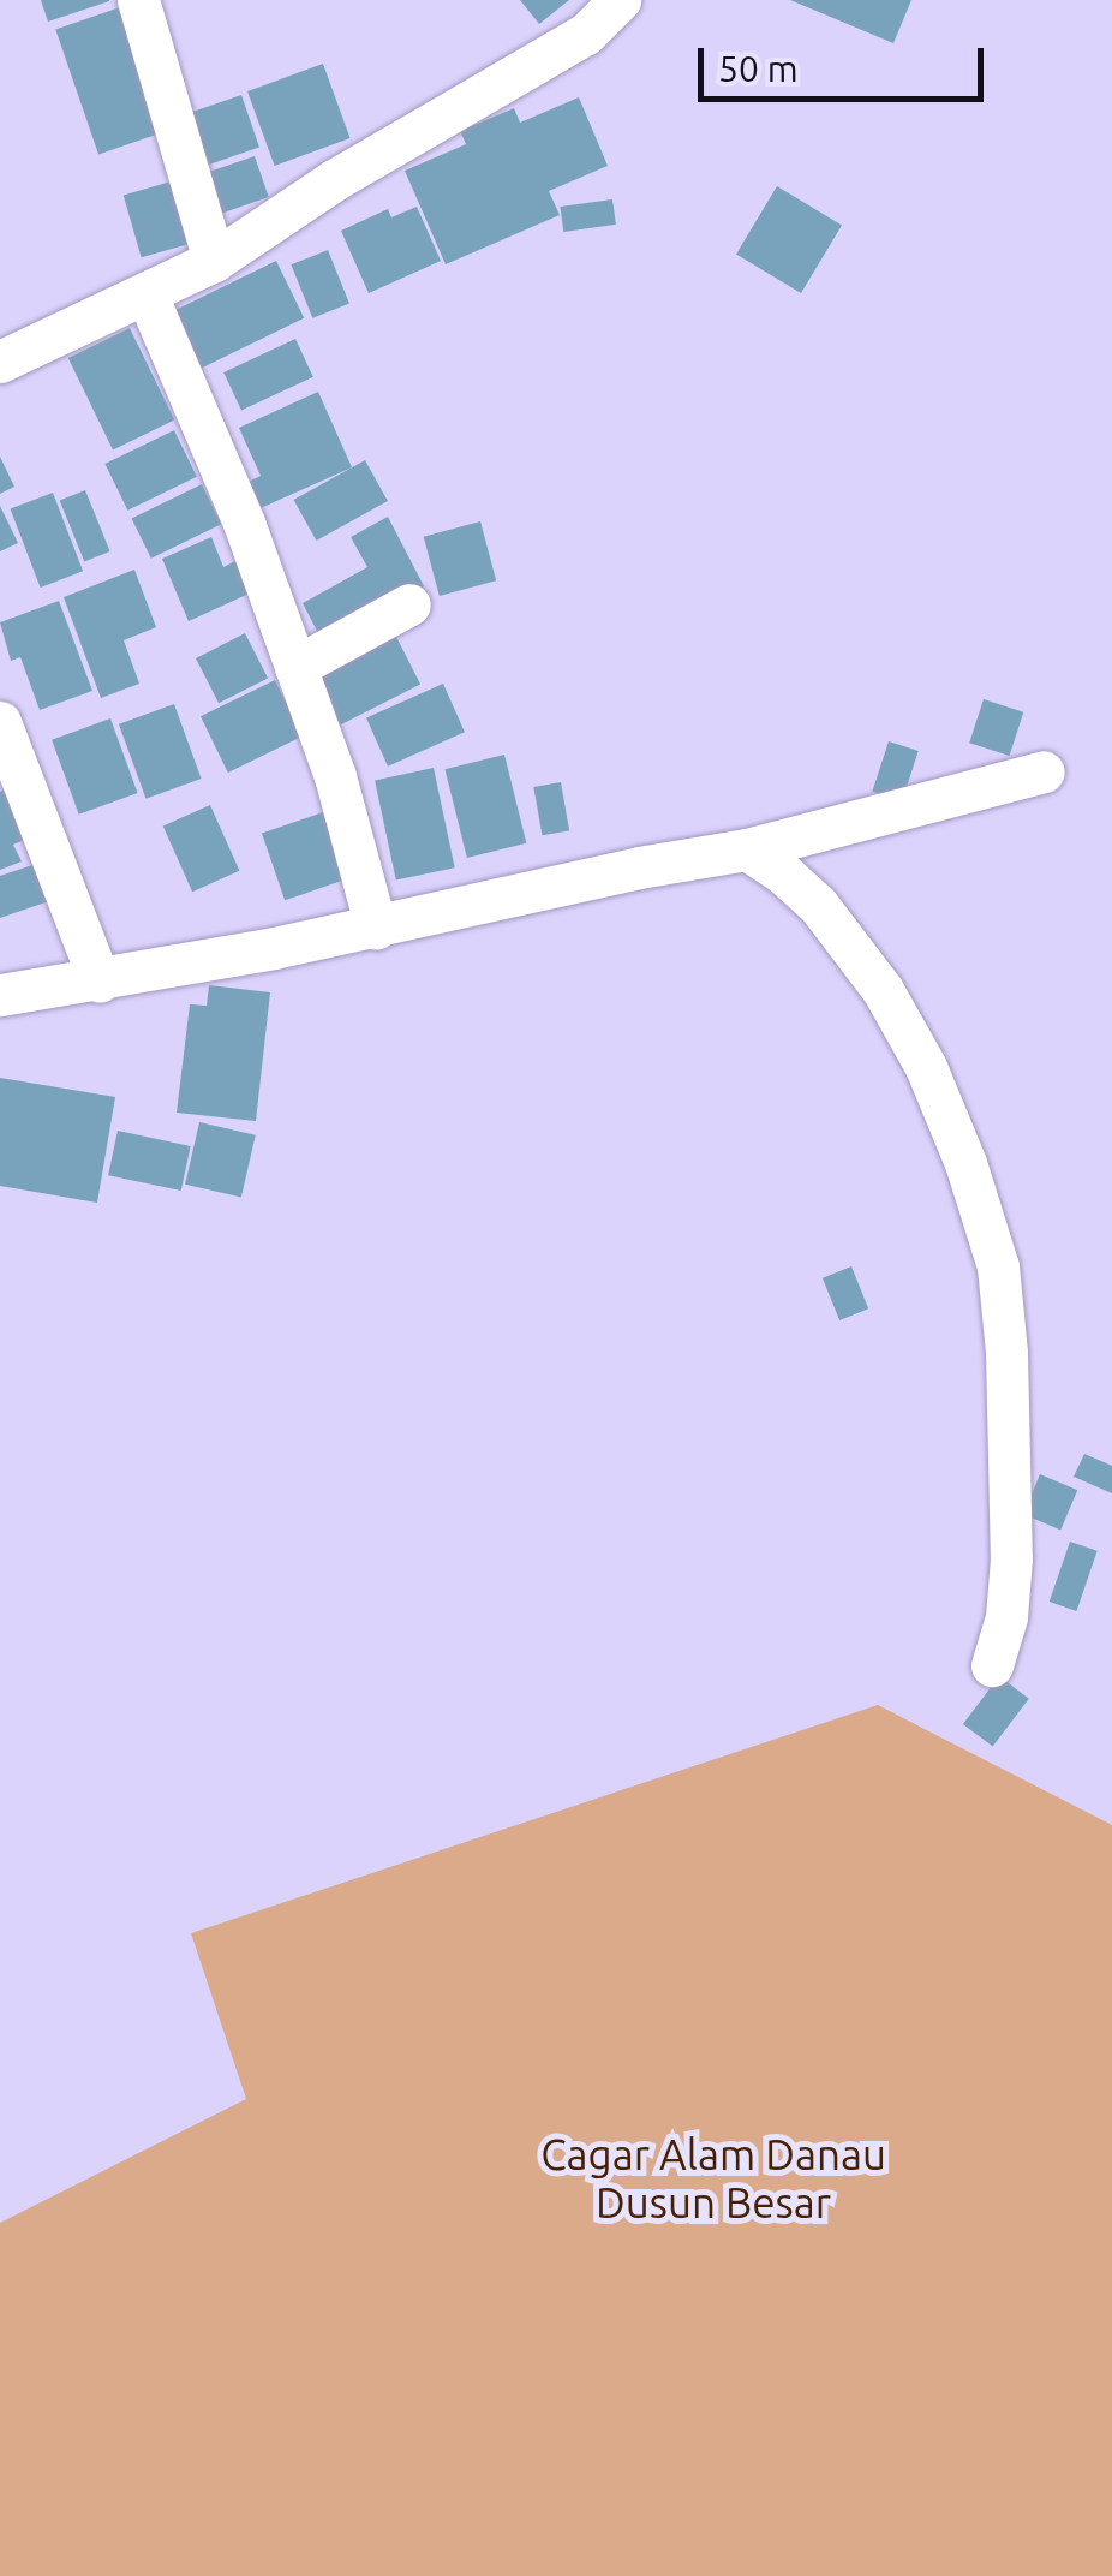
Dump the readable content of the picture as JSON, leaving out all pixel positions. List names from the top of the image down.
{
  "parks": ["Cagar Alam Danau Dusun Besar"],
  "scale_bar": "50 m"
}
